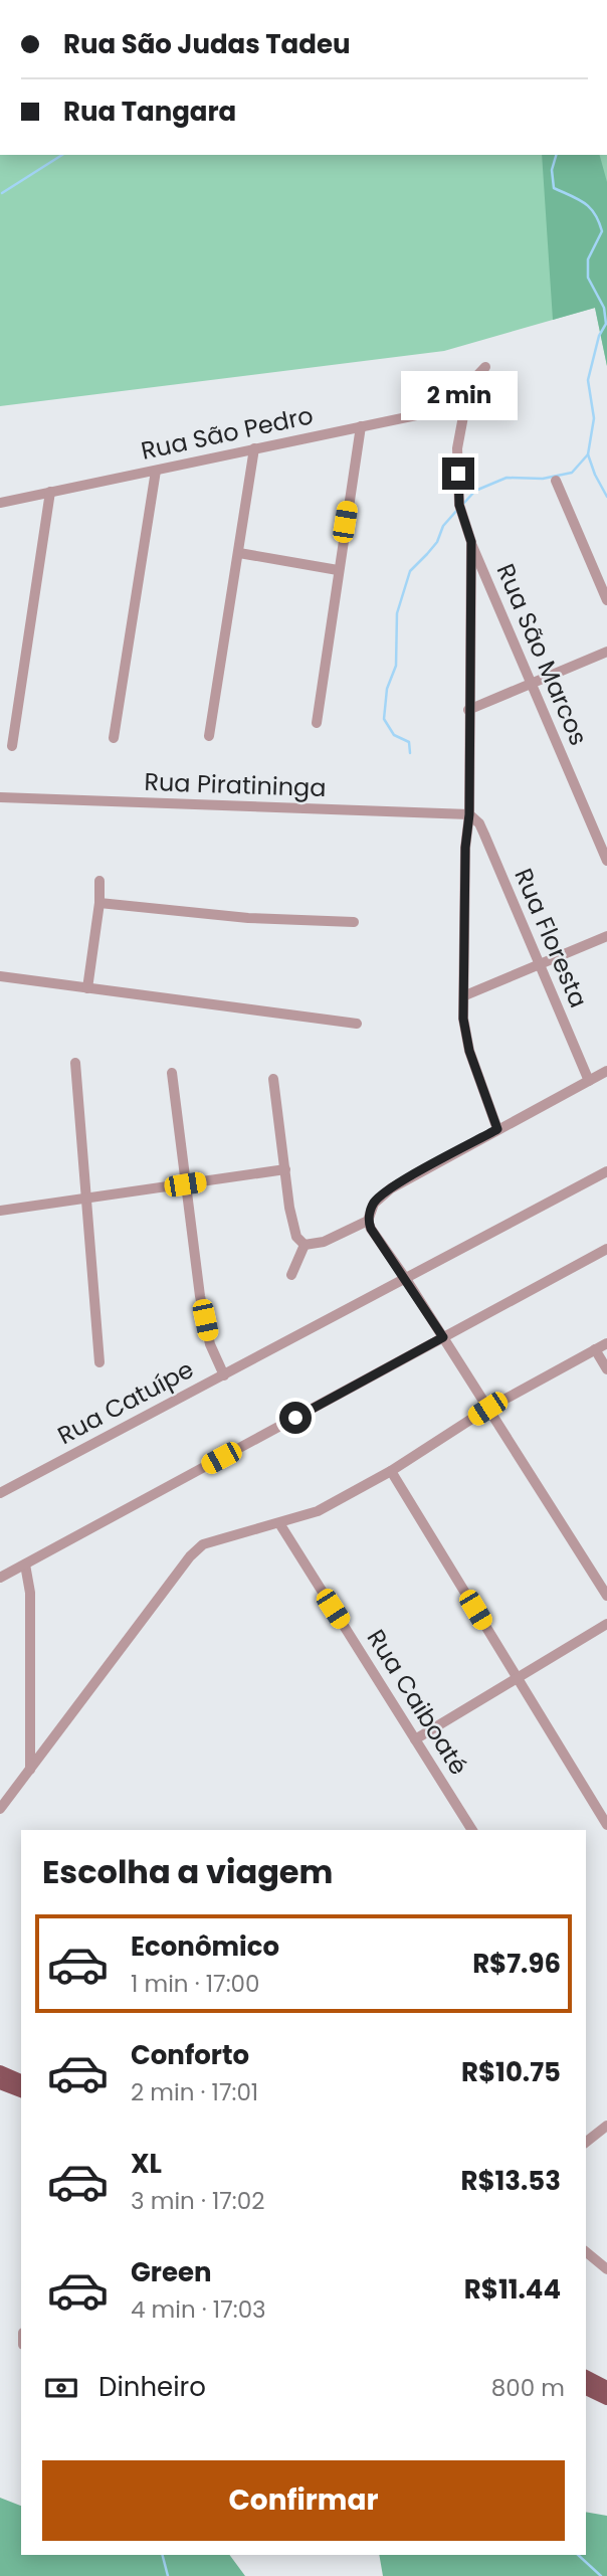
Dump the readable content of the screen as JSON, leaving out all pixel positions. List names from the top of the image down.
{
  "streets": {
    "street": [
      "Rua São Pedro",
      "Rua São Marcos",
      "Rua Piratininga",
      "Rua Floresta",
      "Rua Catuípe",
      "Rua Caiboaté"
    ]
  },
  "crossings": [
    ["Rua São Pedro", "Rua São Marcos"],
    ["Rua Piratininga", "Rua Floresta"]
  ],
  "page": {
    "banner": ["Rua São Judas Tadeu", "Rua Tangara"],
    "bubble": "2 min",
    "heading": "Escolha a viagem",
    "list": [
      {
        "name": "Econômico",
        "note": "1 min · 17:00",
        "value": "R$7.96"
      },
      {
        "name": "Conforto",
        "note": "2 min · 17:01",
        "value": "R$10.75"
      },
      {
        "name": "XL",
        "note": "3 min · 17:02",
        "value": "R$13.53"
      },
      {
        "name": "Green",
        "note": "4 min · 17:03",
        "value": "R$11.44"
      }
    ],
    "pay": ["Dinheiro", "800 m"],
    "buttons": "Confirmar"
  }
}
